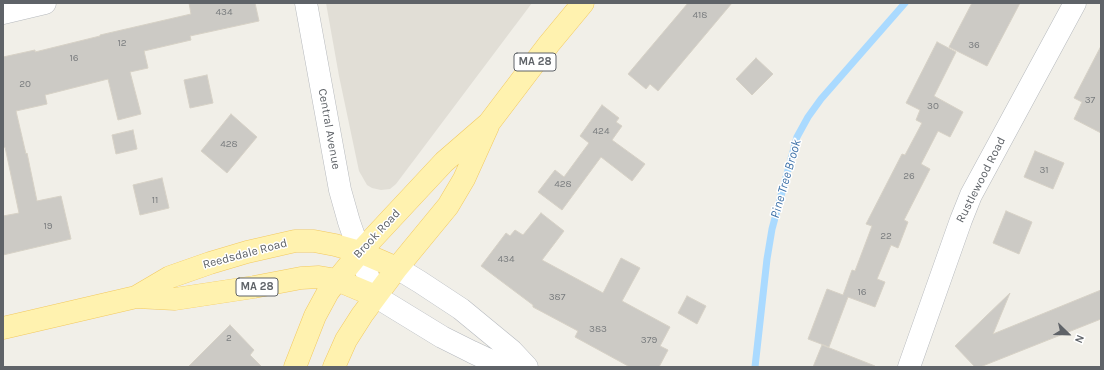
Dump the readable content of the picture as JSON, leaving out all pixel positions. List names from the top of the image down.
{
  "streets": {
    "main road": ["MA 28", "Brook Road", "Reedsdale Road"],
    "street": ["Central Avenue", "Rustlewood Road"]
  },
  "crossings": [
    ["Central Avenue", "Brook Road"],
    ["Central Avenue", "Reedsdale Road"],
    ["Brook Road", "Reedsdale Road"]
  ],
  "water": ["Pine Tree Brook"],
  "house_numbers": [
    "434",
    "418",
    "12",
    "36",
    "16",
    "20",
    "37",
    "30",
    "424",
    "428",
    "31",
    "26",
    "428",
    "11",
    "19",
    "22",
    "434",
    "16",
    "387",
    "383",
    "2",
    "379"
  ],
  "north": "bottom right"
}
